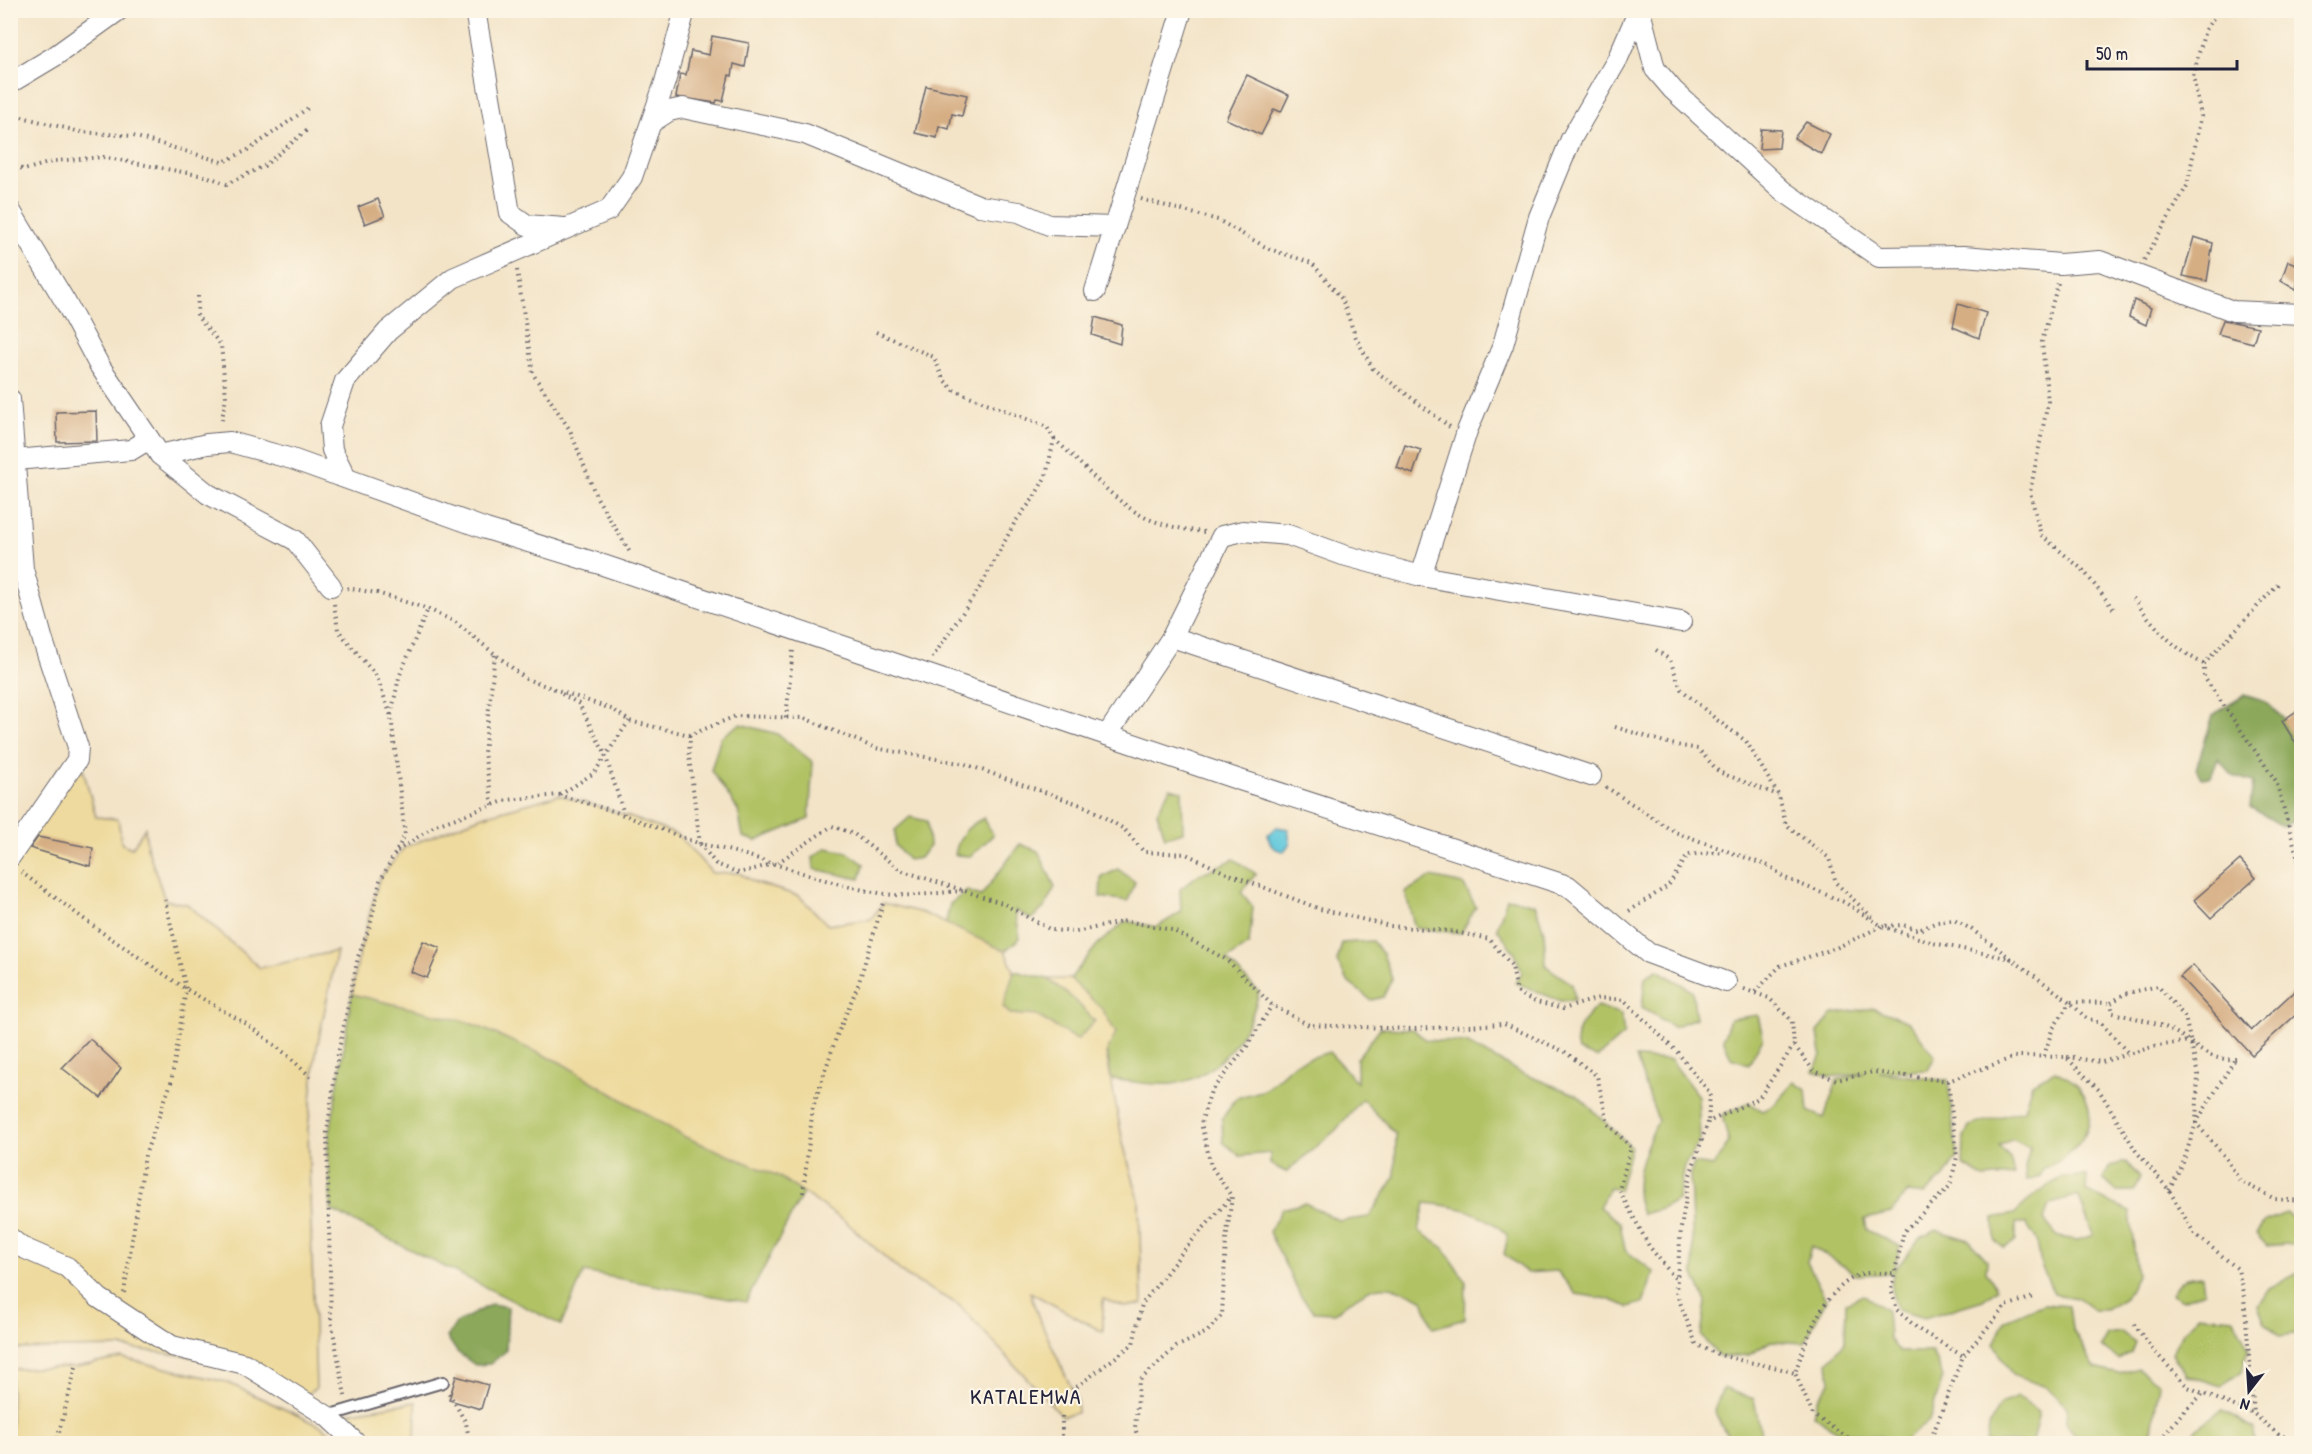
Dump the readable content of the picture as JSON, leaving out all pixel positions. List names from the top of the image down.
{
  "districts": ["KATALEMWA"],
  "scale_bar": "50 m",
  "north": "bottom"
}
